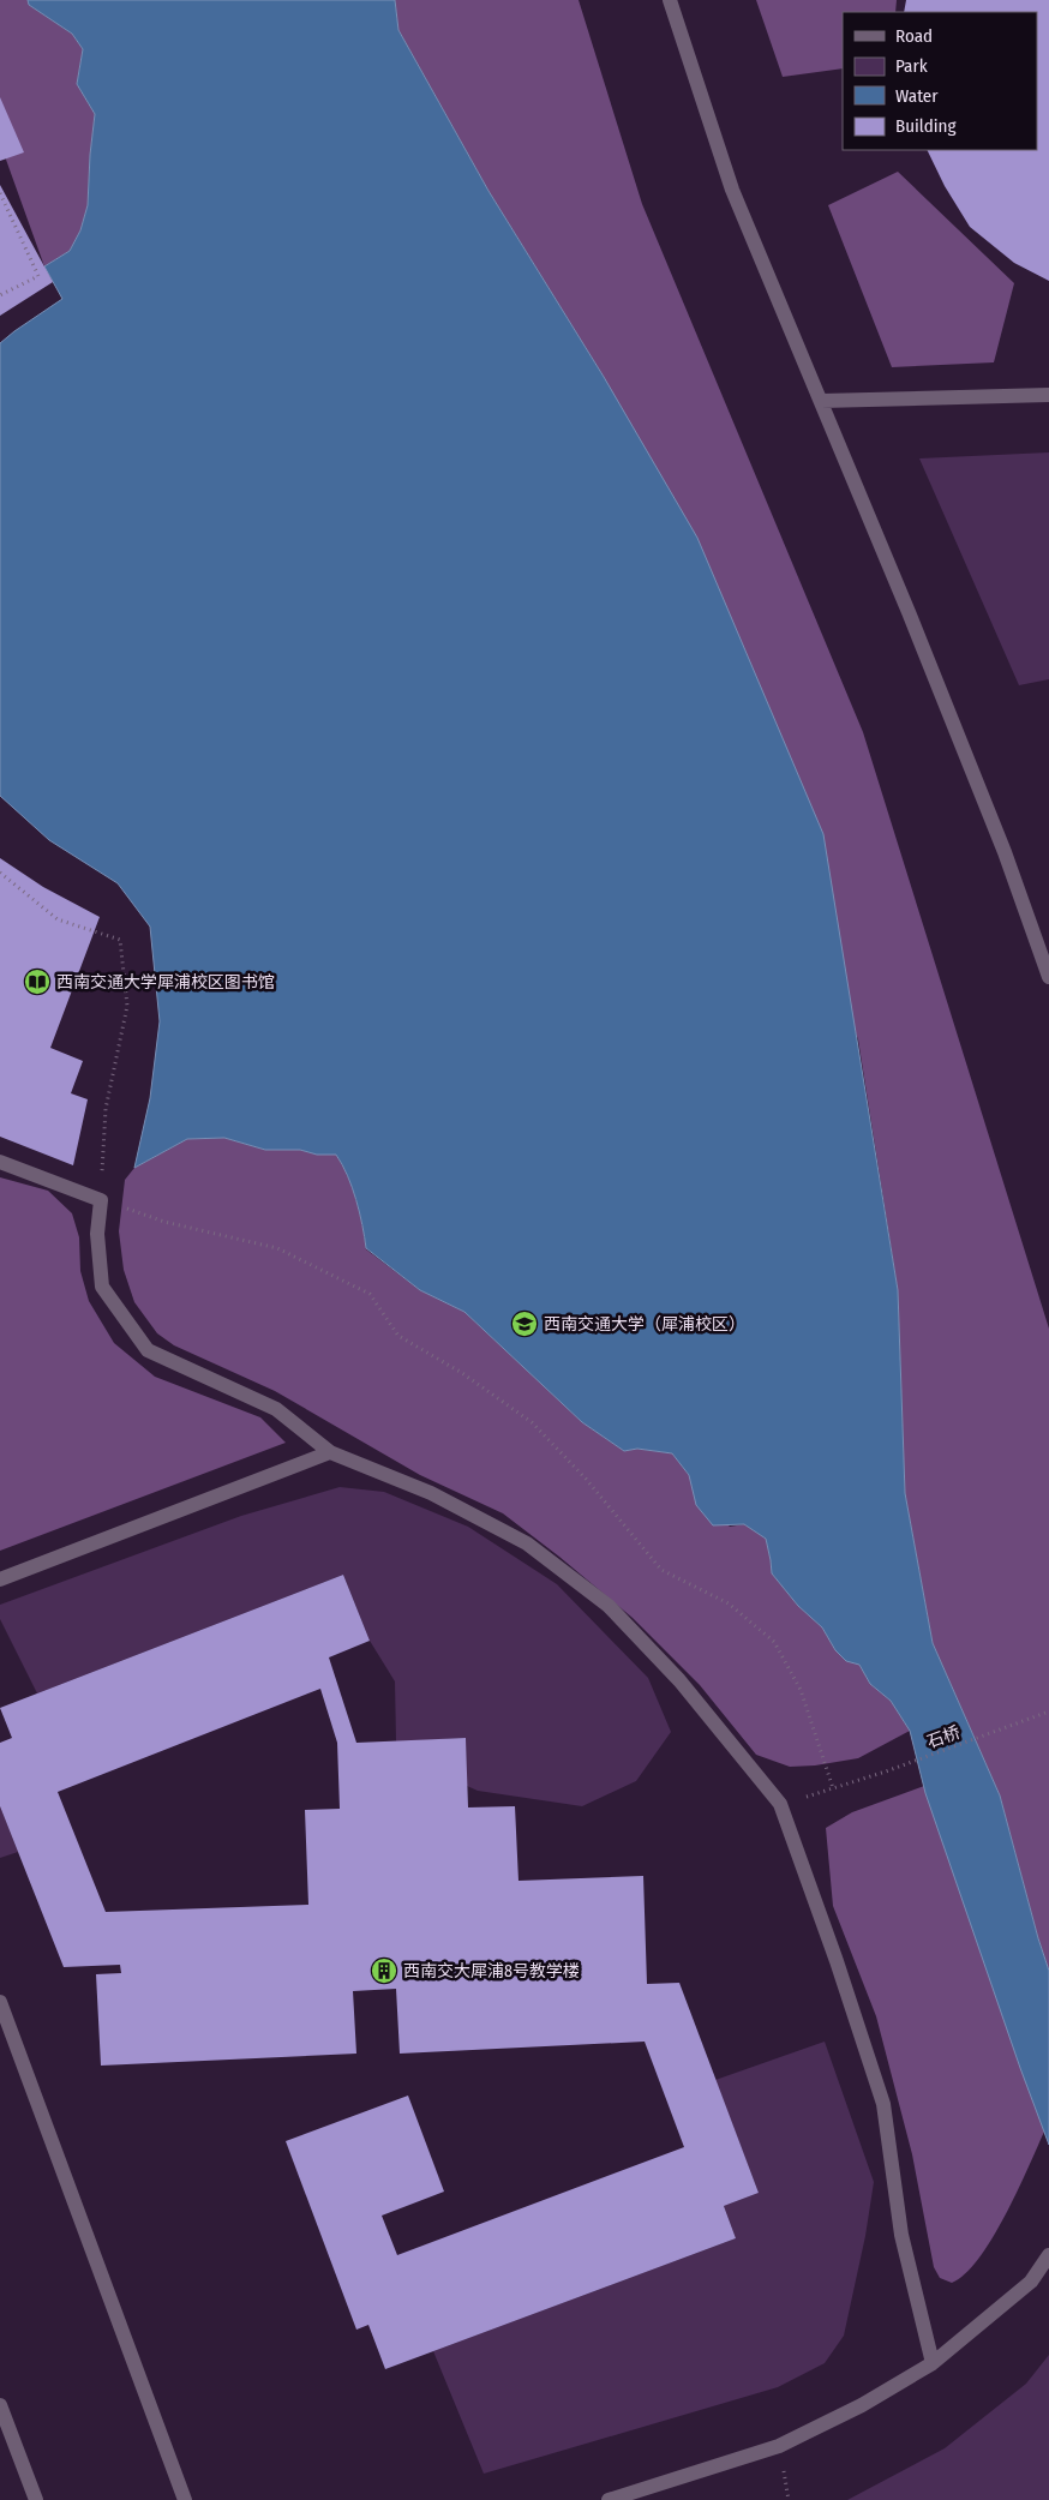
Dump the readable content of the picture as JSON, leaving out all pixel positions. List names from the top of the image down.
{
  "streets": {
    "path": ["石桥"]
  },
  "places": {
    "library": ["西南交通大学犀浦校区图书馆"],
    "school or university": ["西南交通大学（犀浦校区）"],
    "building": ["西南交大犀浦8号教学楼"]
  },
  "legend": [
    "Road",
    "Park",
    "Water",
    "Building"
  ]
}
